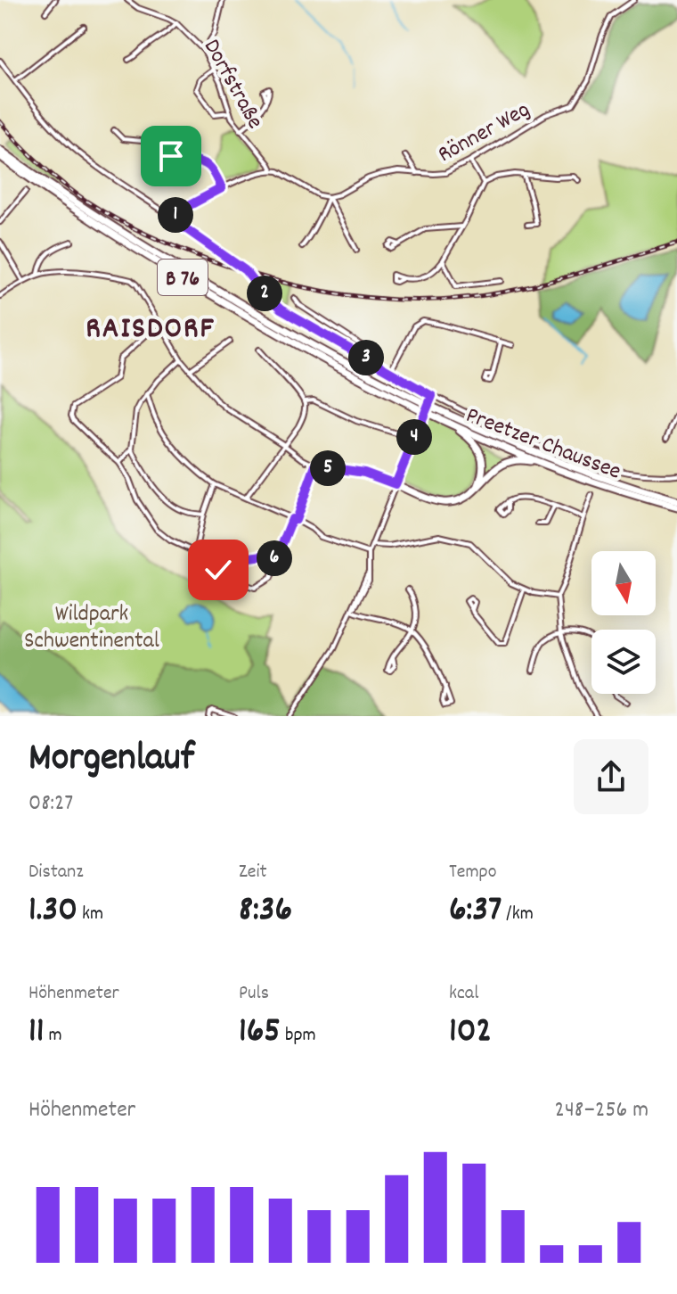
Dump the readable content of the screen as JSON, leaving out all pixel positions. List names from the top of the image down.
{
  "streets": {
    "highway": ["B 76", "Preetzer Chaussee"],
    "street": ["Dorfstraße", "Rönner Weg"]
  },
  "crossings": [
    ["B 76", "Preetzer Chaussee"]
  ],
  "districts": ["RAISDORF"],
  "parks": ["Wildpark Schwentinental"],
  "north": "bottom",
  "page": {
    "pins": [
      "1",
      "2",
      "3",
      "4",
      "5",
      "6"
    ],
    "heading": ["Morgenlauf", "08:27"],
    "stats": [
      ["Distanz", "1.30 km"],
      ["Zeit", "8:36"],
      ["Tempo", "6:37 /km"],
      ["Höhenmeter", "11 m"],
      ["Puls", "165 bpm"],
      ["kcal", "102"]
    ],
    "chart": ["Höhenmeter", "248–256 m"]
  }
}
